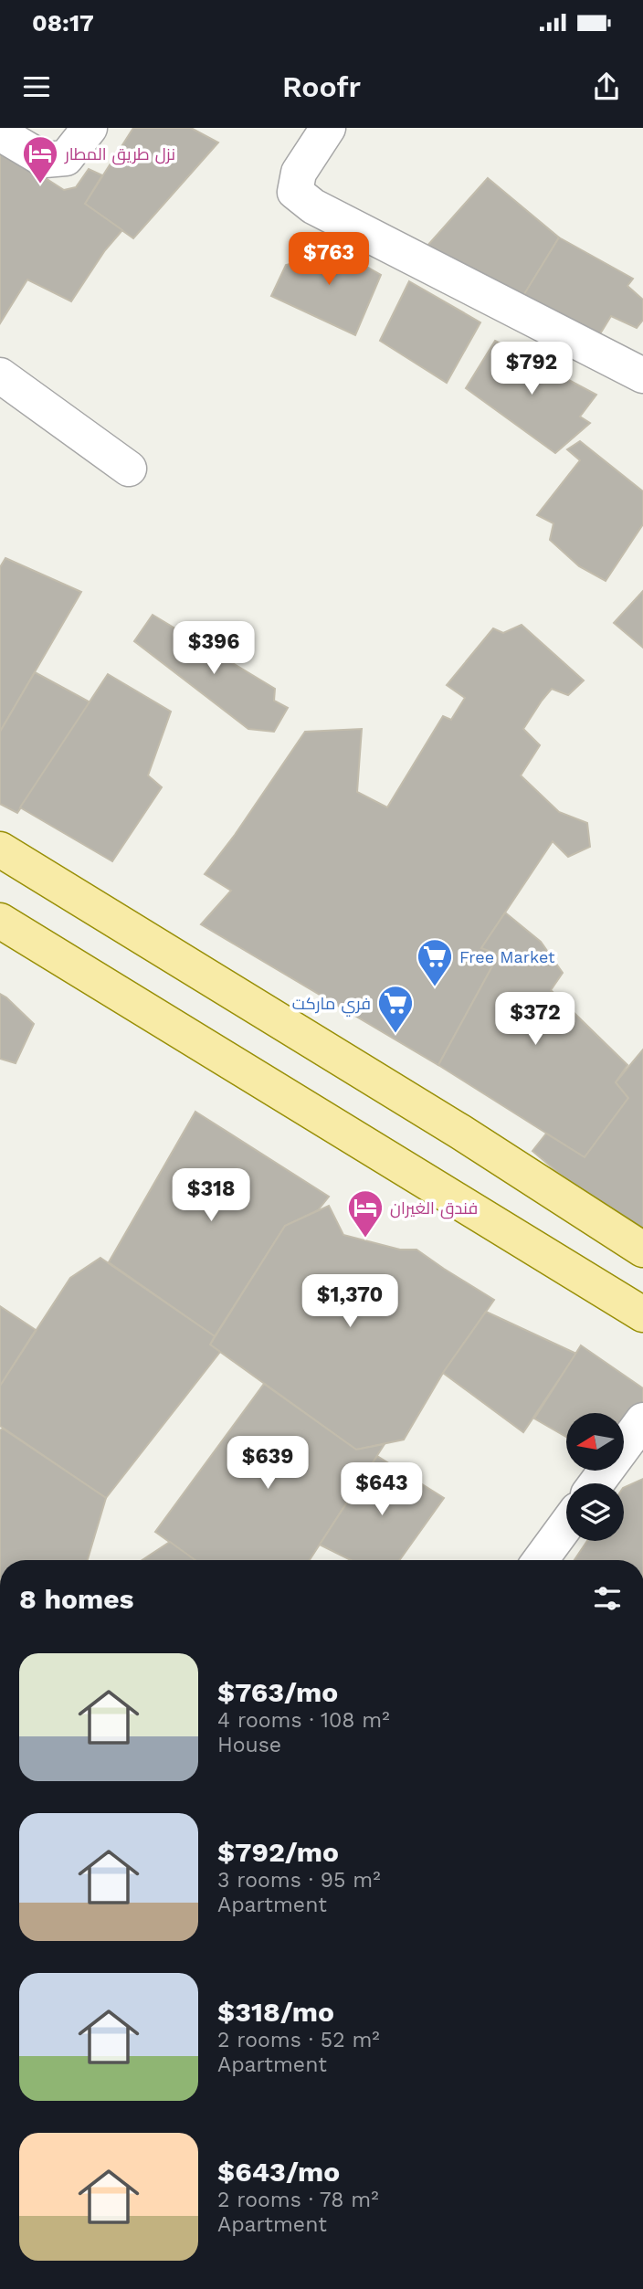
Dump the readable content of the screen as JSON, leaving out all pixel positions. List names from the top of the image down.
{
  "places": {
    "hotel": ["نزل طريق المطار", "فندق الغيران"],
    "supermarket": ["Free Market", "فري ماركت"]
  },
  "north": "left",
  "page": {
    "status": "08:17",
    "header": "Roofr",
    "price": [
      "$763",
      "$792",
      "$396",
      "$372",
      "$318",
      "$1,370",
      "$639",
      "$643"
    ],
    "heading": "8 homes",
    "list": [
      {
        "name": "$763/mo",
        "note": "4 rooms · 108 m² · House"
      },
      {
        "name": "$792/mo",
        "note": "3 rooms · 95 m² · Apartment"
      },
      {
        "name": "$318/mo",
        "note": "2 rooms · 52 m² · Apartment"
      },
      {
        "name": "$643/mo",
        "note": "2 rooms · 78 m² · Apartment"
      }
    ]
  }
}
